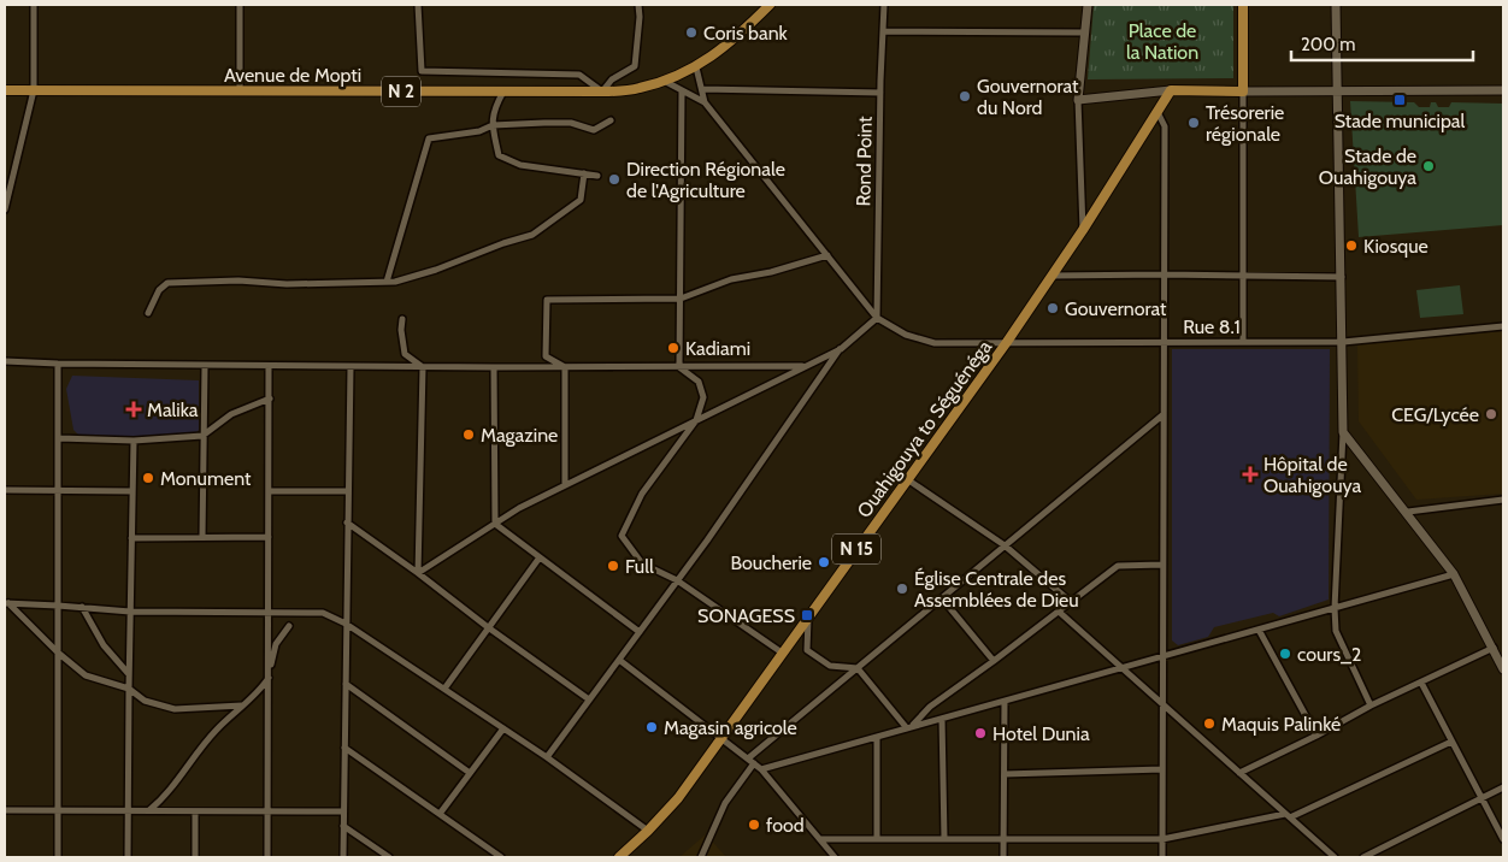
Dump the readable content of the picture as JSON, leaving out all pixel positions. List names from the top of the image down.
{
  "streets": {
    "main road": [
      "Avenue de Mopti",
      "N 2",
      "Ouahigouya to Séguénéga",
      "N 15"
    ],
    "street": ["Rond Point", "Rue 8.1"]
  },
  "crossings": [
    ["Avenue de Mopti", "Rue 8.1"],
    ["Rond Point", "Rue 8.1"],
    ["Rue 8.1", "Ouahigouya to Séguénéga"]
  ],
  "parks": ["Place de la Nation"],
  "places": {
    "other": [
      "Coris bank",
      "Gouvernorat du Nord",
      "Trésorerie régionale",
      "Stade de Ouahigouya",
      "Direction Régionale de l'Agriculture",
      "Kiosque",
      "Gouvernorat",
      "Kadiami",
      "CEG/Lycée",
      "Magazine",
      "Monument",
      "Boucherie",
      "Full",
      "Église Centrale des Assemblées de Dieu",
      "cours_2",
      "Maquis Palinké",
      "Magasin agricole",
      "Hotel Dunia",
      "food"
    ],
    "transit": ["Stade municipal", "SONAGESS"],
    "health": ["Malika", "Hôpital de Ouahigouya"]
  },
  "scale_bar": "200 m"
}
